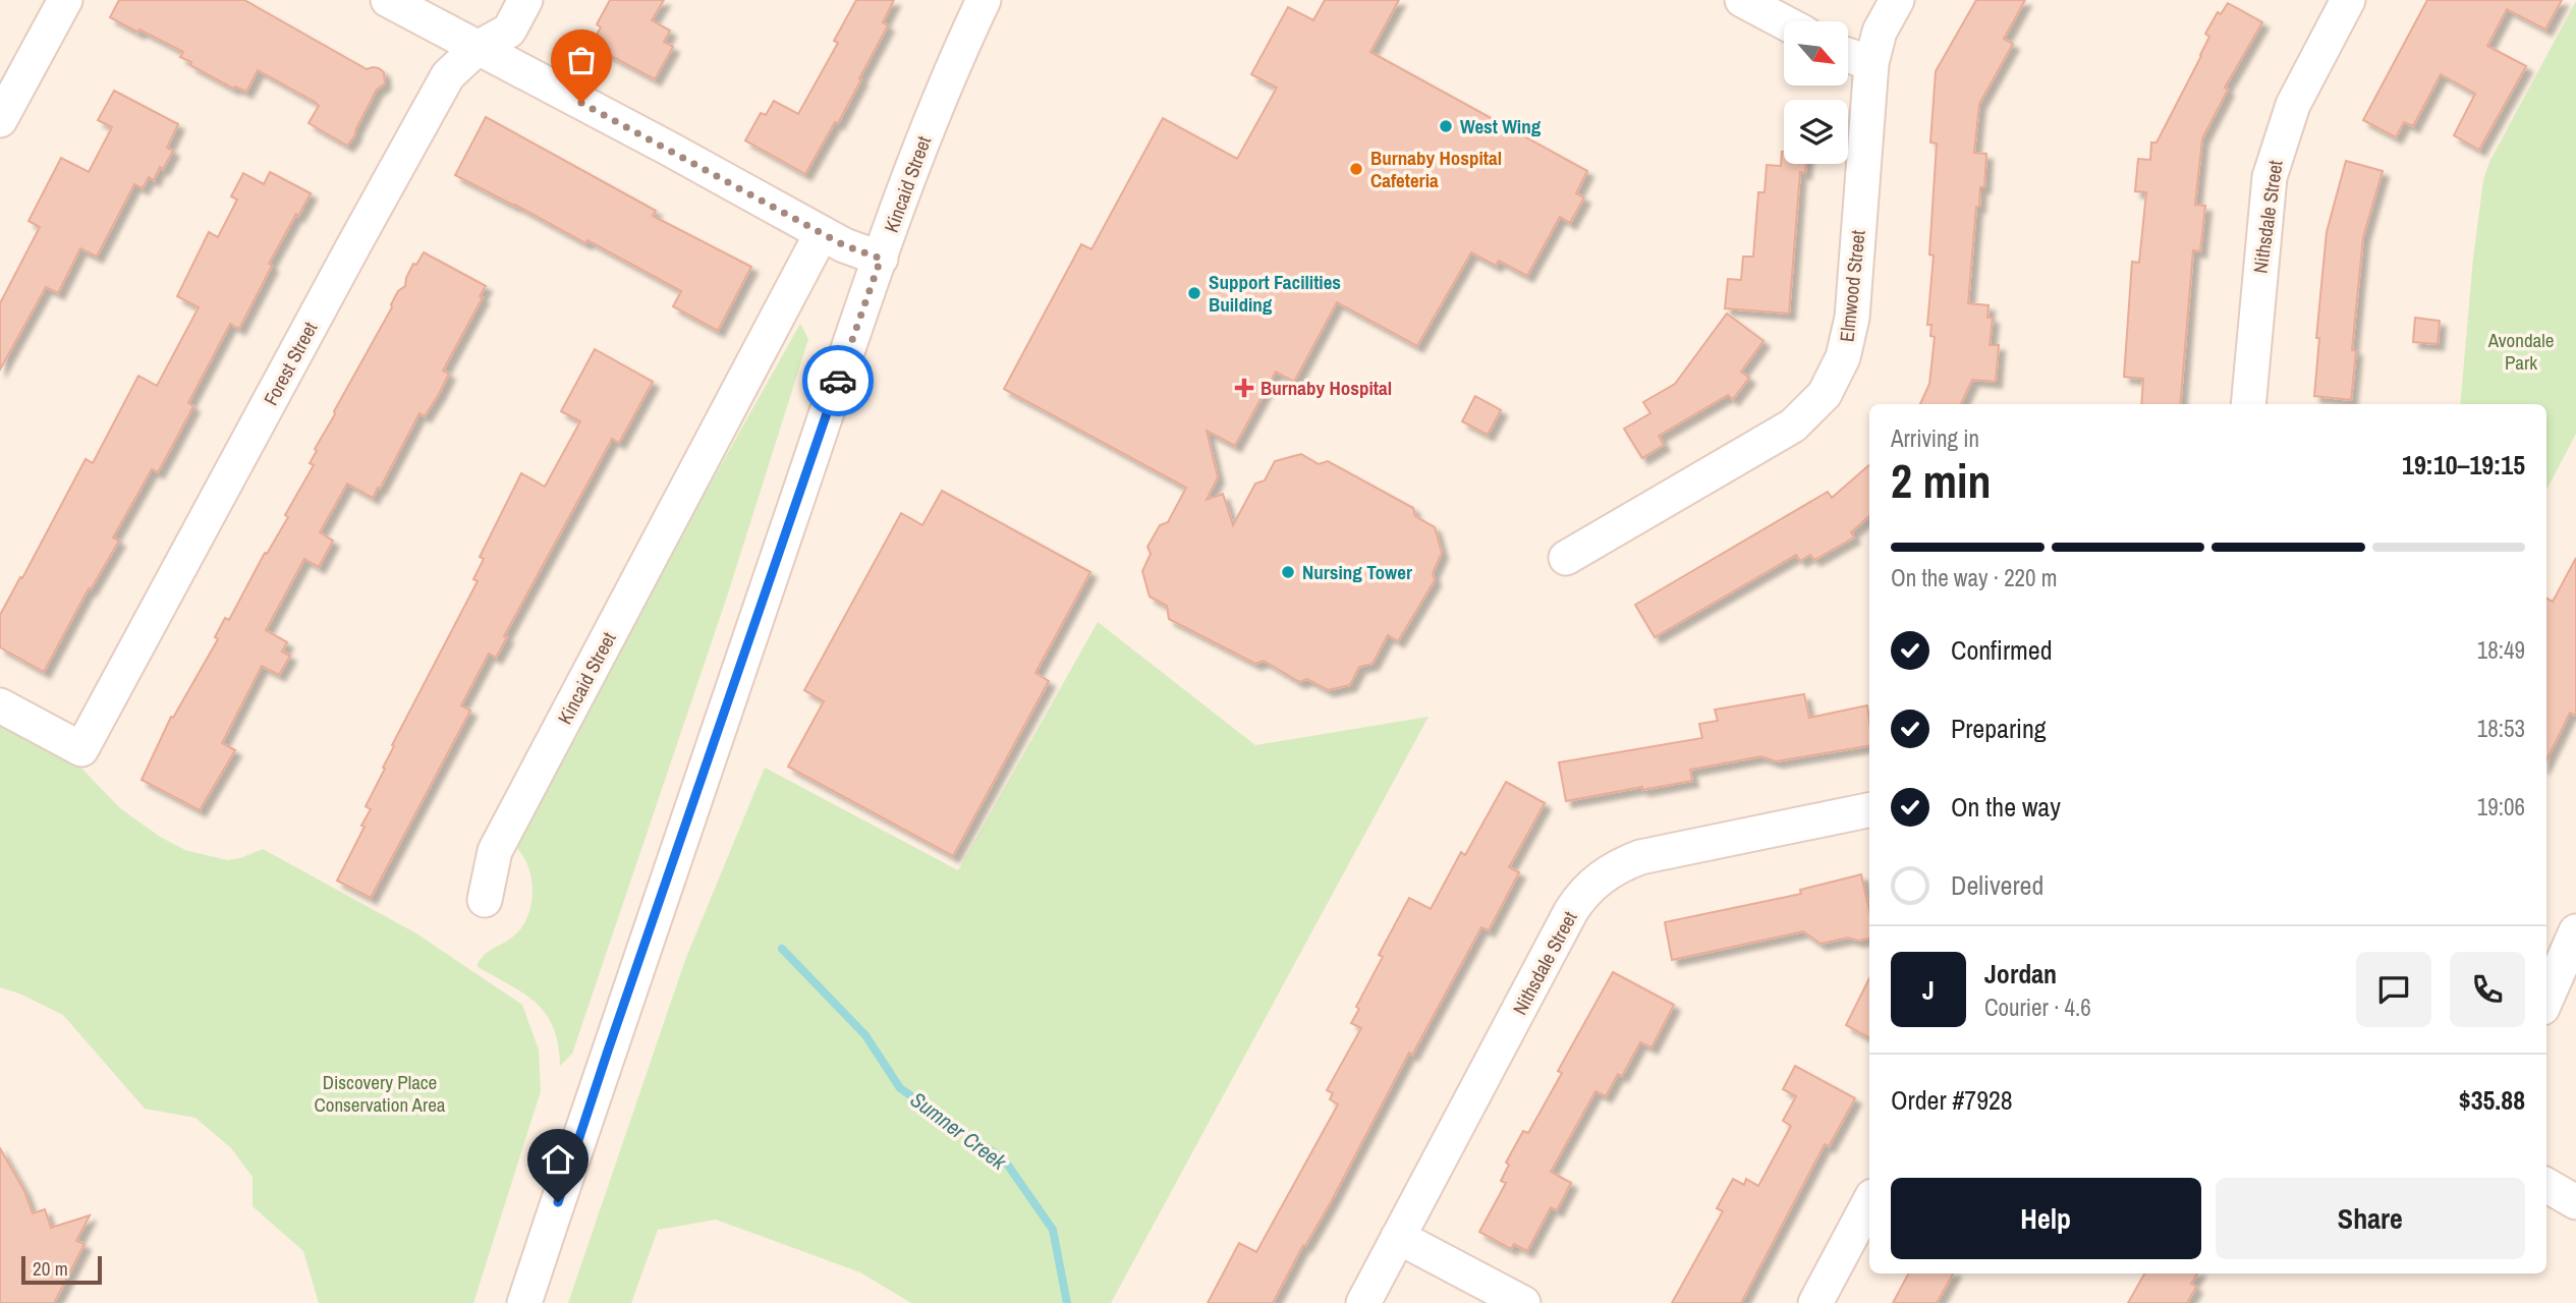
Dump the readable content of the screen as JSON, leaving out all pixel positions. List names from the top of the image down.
{
  "streets": {
    "street": [
      "Kincaid Street",
      "Nithsdale Street",
      "Elmwood Street",
      "Forest Street"
    ]
  },
  "water": ["Sumner Creek"],
  "parks": ["Avondale Park", "Discovery Place Conservation Area"],
  "places": {
    "other": [
      "West Wing",
      "Burnaby Hospital Cafeteria",
      "Support Facilities Building",
      "Nursing Tower"
    ],
    "health": ["Burnaby Hospital"]
  },
  "scale_bar": "20 m",
  "north": "bottom right",
  "page": {
    "heading": ["2 min", "Arriving in", "19:10–19:15"],
    "panel": [
      "Jordan",
      "Courier · 4.6",
      "Order #7928",
      "$35.88"
    ],
    "bar": "On the way · 220 m",
    "list": [
      ["Confirmed", "18:49"],
      ["Preparing", "18:53"],
      ["On the way", "19:06"],
      "Delivered"
    ],
    "round": "J",
    "buttons": ["Help", "Share"],
    "scale": "20 m"
  }
}
